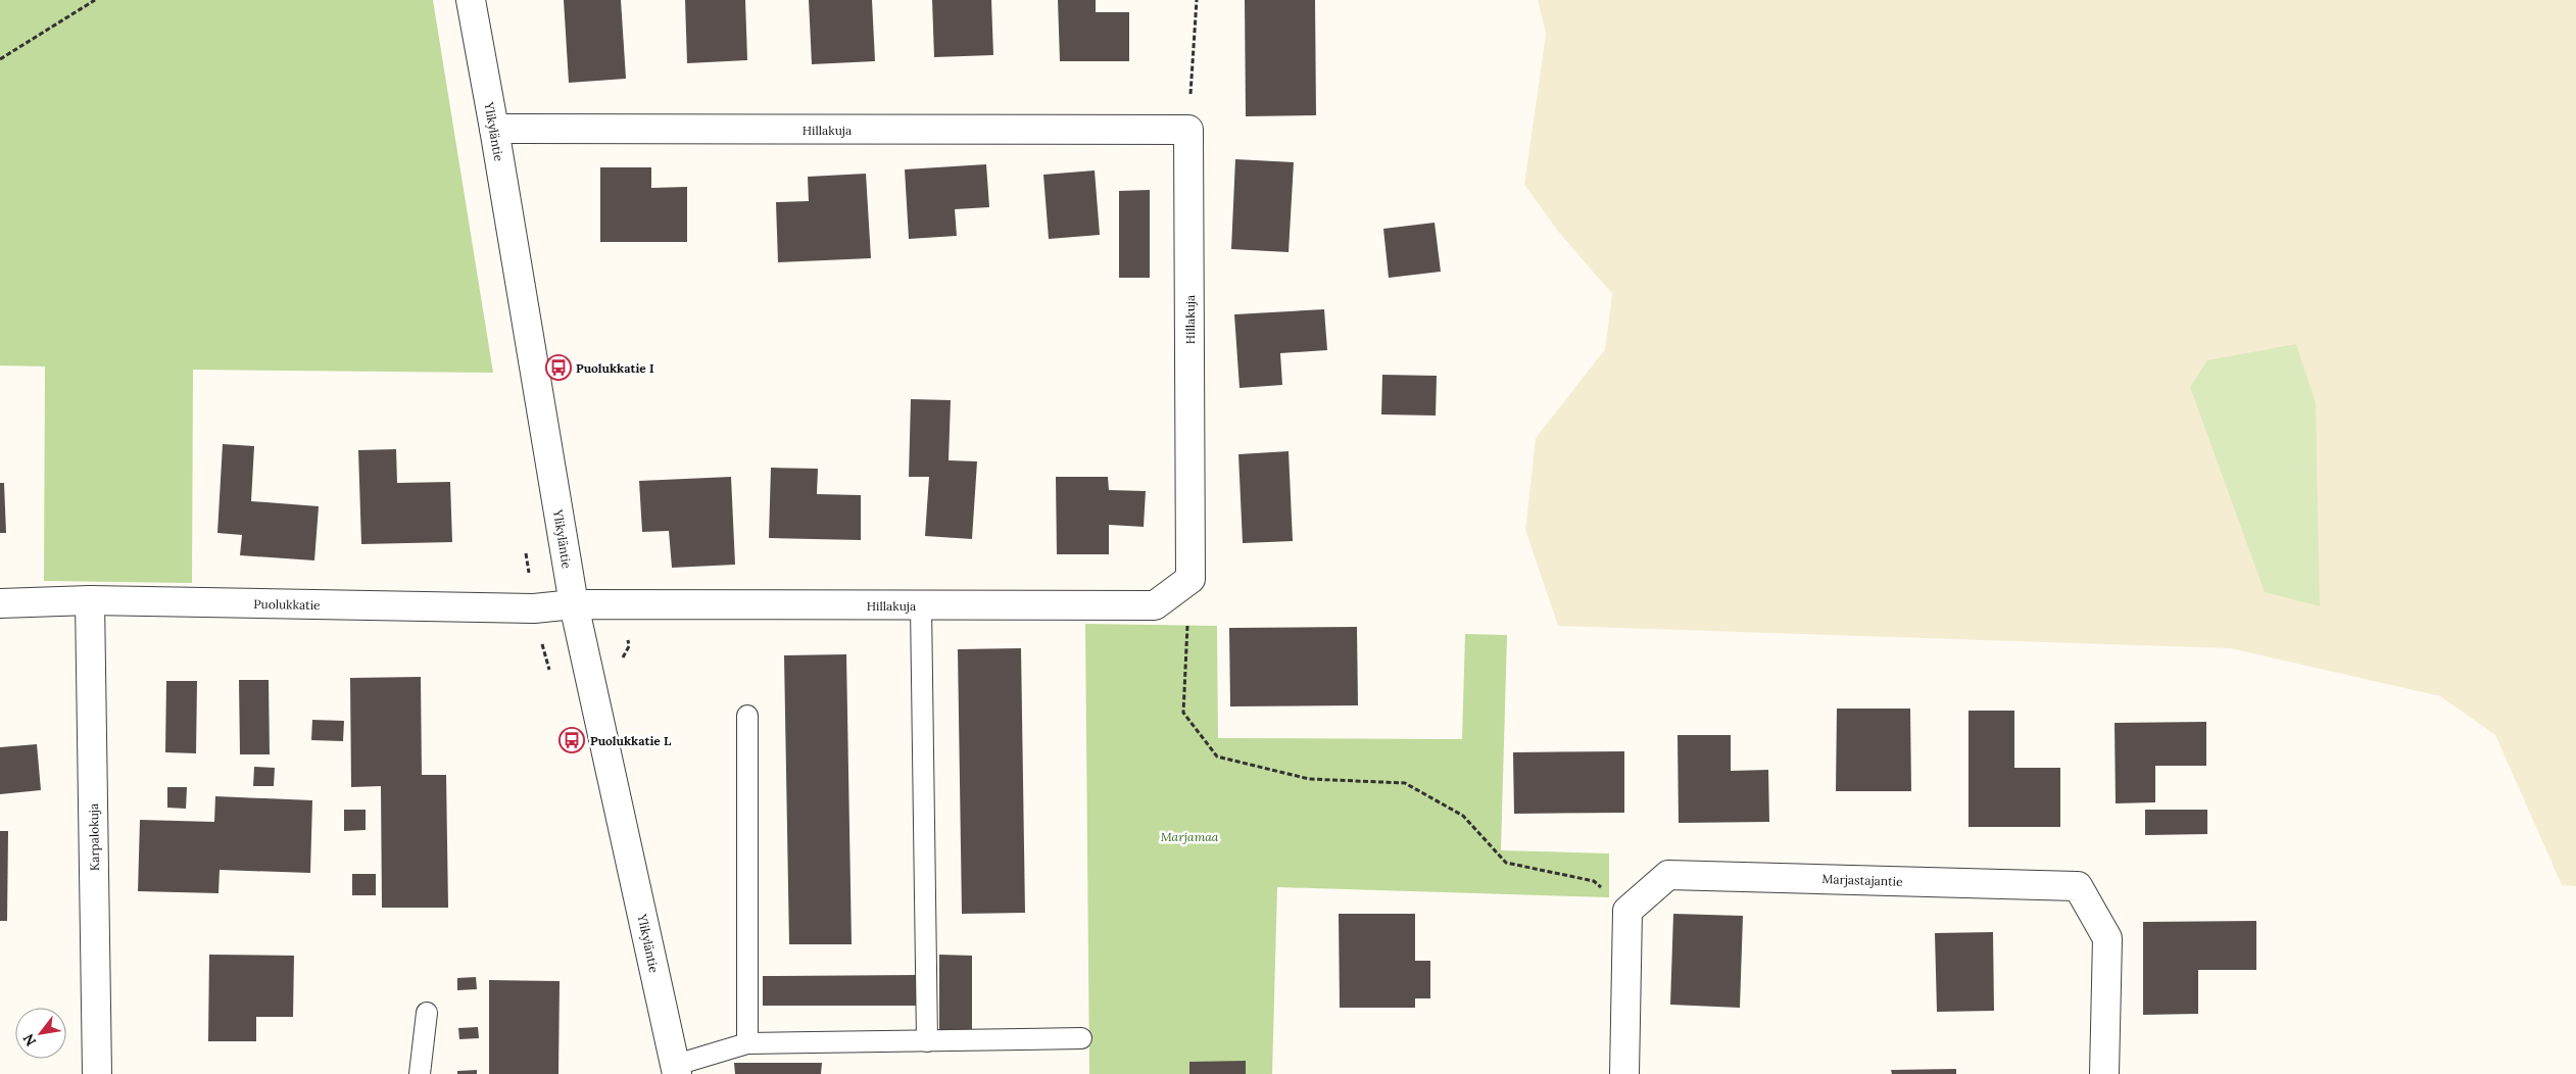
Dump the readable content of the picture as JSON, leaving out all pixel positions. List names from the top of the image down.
{
  "streets": {
    "street": [
      "Hillakuja",
      "Ylikyläntie",
      "Puolukkatie",
      "Karpalokuja",
      "Marjastajantie"
    ]
  },
  "crossings": [
    ["Hillakuja", "Ylikyläntie"],
    ["Hillakuja", "Puolukkatie"],
    ["Ylikyläntie", "Puolukkatie"],
    ["Puolukkatie", "Karpalokuja"]
  ],
  "parks": ["Marjamaa"],
  "places": {
    "bus stop": ["Puolukkatie I", "Puolukkatie L"]
  },
  "north": "bottom left"
}
